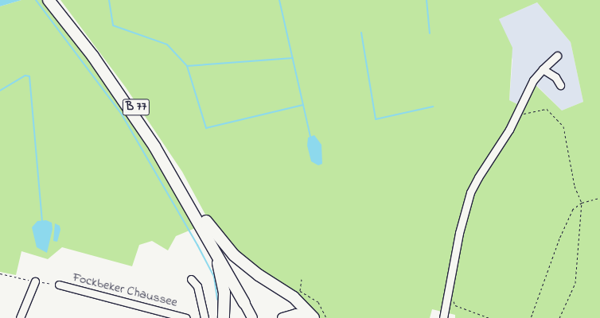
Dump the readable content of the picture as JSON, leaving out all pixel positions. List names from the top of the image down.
{
  "streets": {
    "highway": ["B 77"],
    "street": ["Fockbeker Chaussee"]
  }
}
